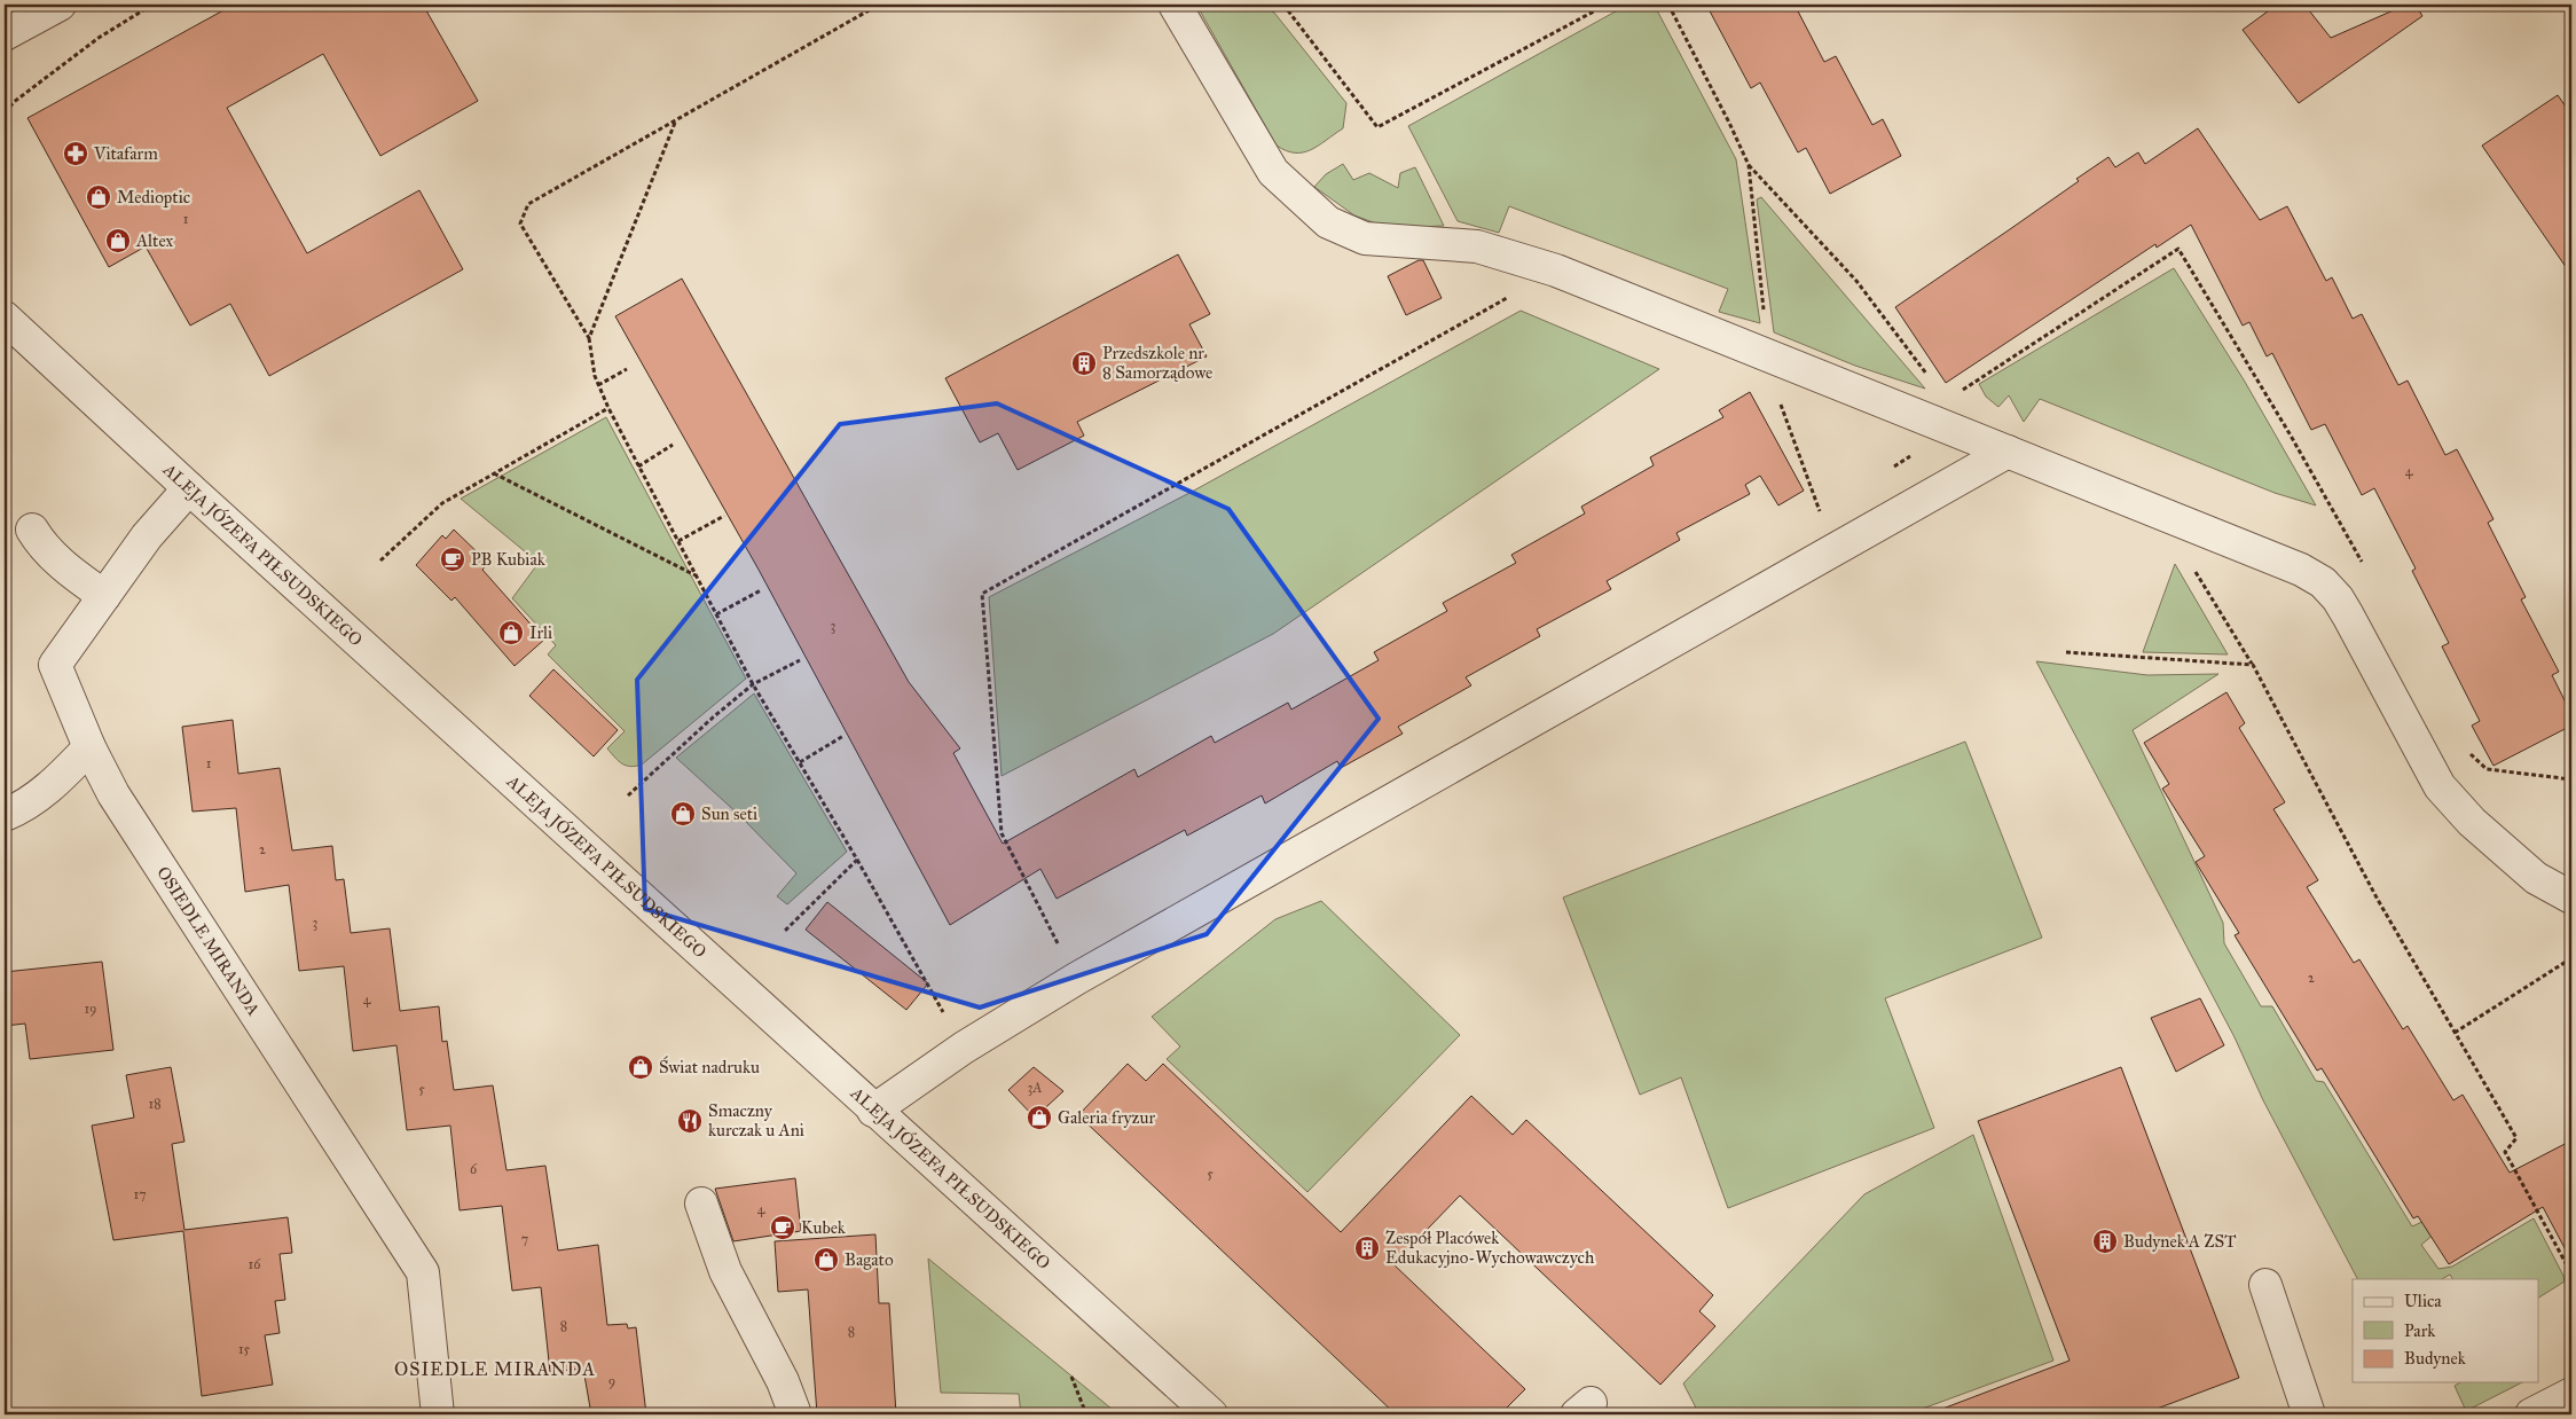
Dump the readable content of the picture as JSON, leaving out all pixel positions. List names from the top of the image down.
{
  "streets": {
    "street": ["ALEJA JÓZEFA PIŁSUDSKIEGO", "OSIEDLE MIRANDA"]
  },
  "crossings": [
    ["ALEJA JÓZEFA PIŁSUDSKIEGO", "OSIEDLE MIRANDA"]
  ],
  "districts": ["OSIEDLE MIRANDA"],
  "places": {
    "pharmacy": ["Vitafarm"],
    "shop": [
      "Medioptic",
      "Altex",
      "Irli",
      "Sun seti",
      "Świat nadruku",
      "Galeria fryzur",
      "Bagato"
    ],
    "building": ["Przedszkole nr 8 Samorządowe", "Budynek A ZST", "Zespół Placówek Edukacyjno-Wychowawczych"],
    "cafe": ["PB Kubiak", "Kubek"],
    "restaurant": ["Smaczny kurczak u Ani"]
  },
  "house_numbers": [
    "1",
    "4",
    "3",
    "1",
    "2",
    "3",
    "2",
    "4",
    "19",
    "3A",
    "5",
    "18",
    "6",
    "5",
    "17",
    "4",
    "7",
    "16",
    "8",
    "8",
    "15",
    "9"
  ],
  "legend": ["Ulica", "Park", "Budynek"]
}
